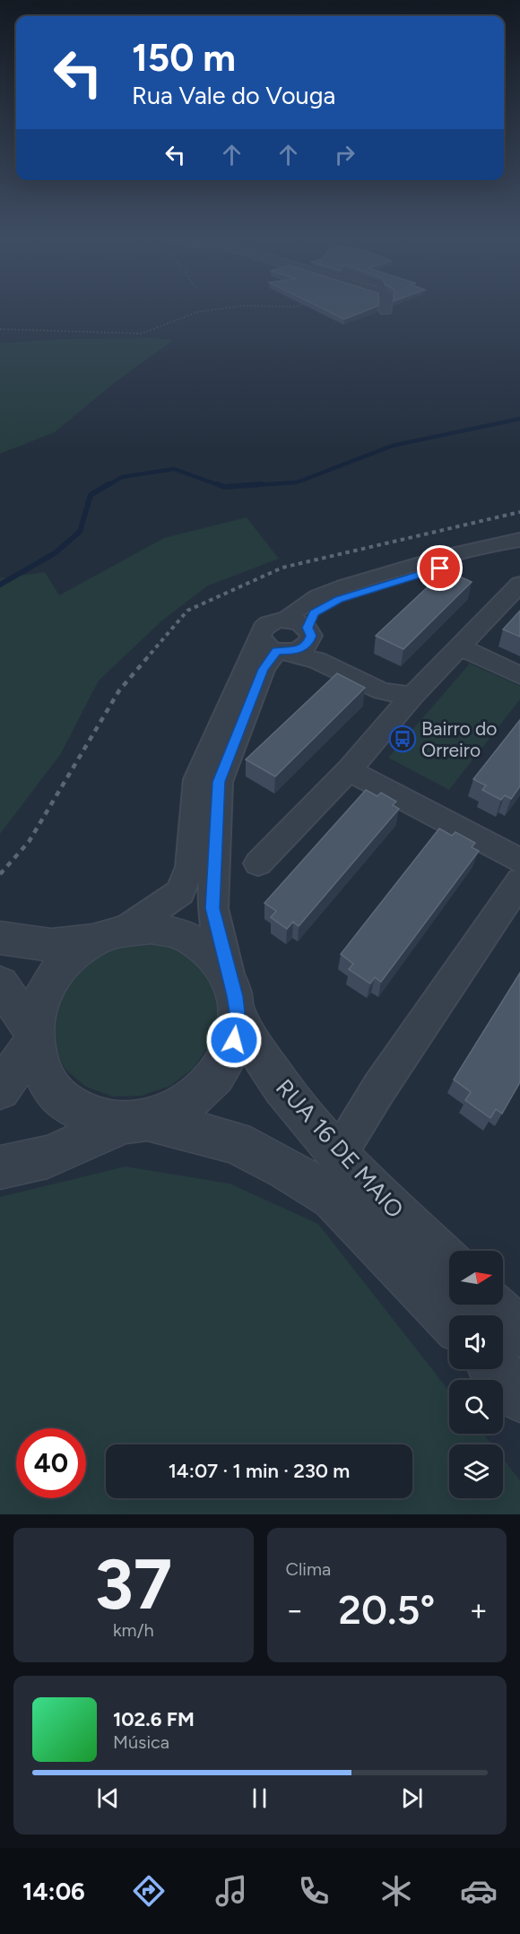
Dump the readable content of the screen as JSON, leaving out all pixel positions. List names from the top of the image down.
{
  "streets": {
    "street": ["RUA 16 DE MAIO"]
  },
  "places": {
    "bus stop": ["Bairro do Orreiro"]
  },
  "north": "right",
  "page": {
    "turn": ["150 m", "Rua Vale do Vouga"],
    "limit": "40",
    "trip": "14:07 · 1 min · 230 m",
    "tile": [
      ["37", "km/h"],
      "Clima"
    ],
    "heat": ["−", "20.5°", "+"],
    "song": ["102.6 FM", "Música"],
    "tabs": "14:06"
  }
}
